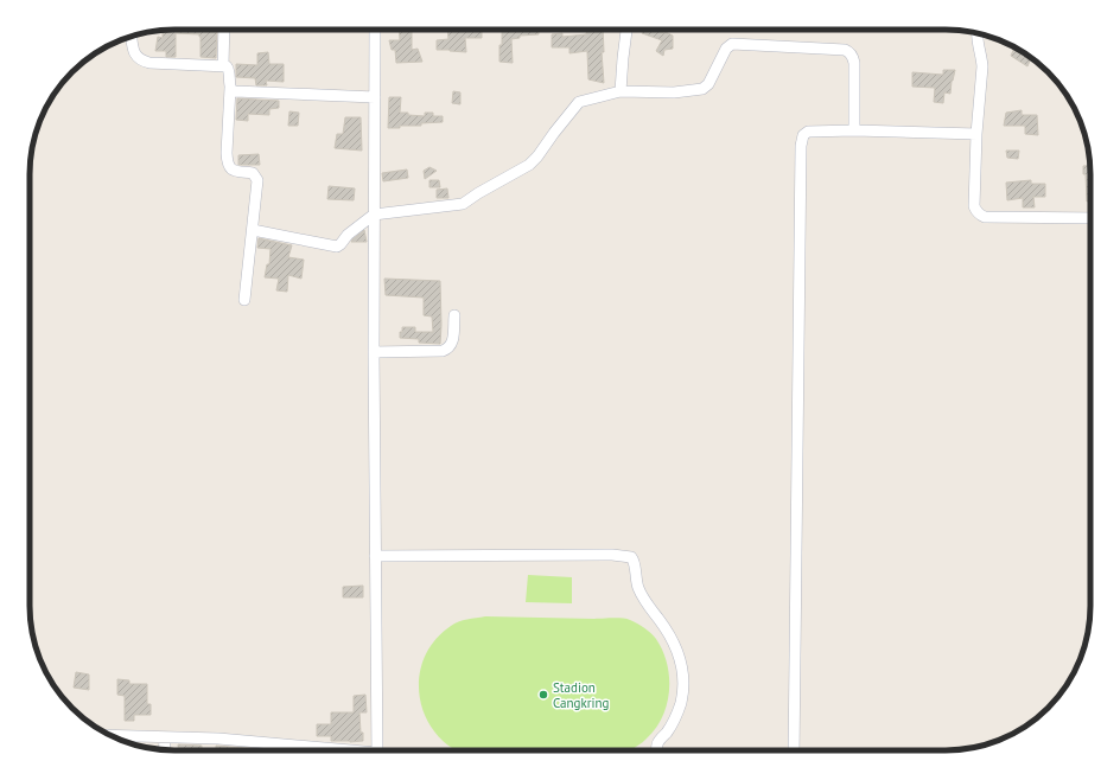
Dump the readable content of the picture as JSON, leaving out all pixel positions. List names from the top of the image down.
{
  "places": ["Stadion Cangkring"]
}
